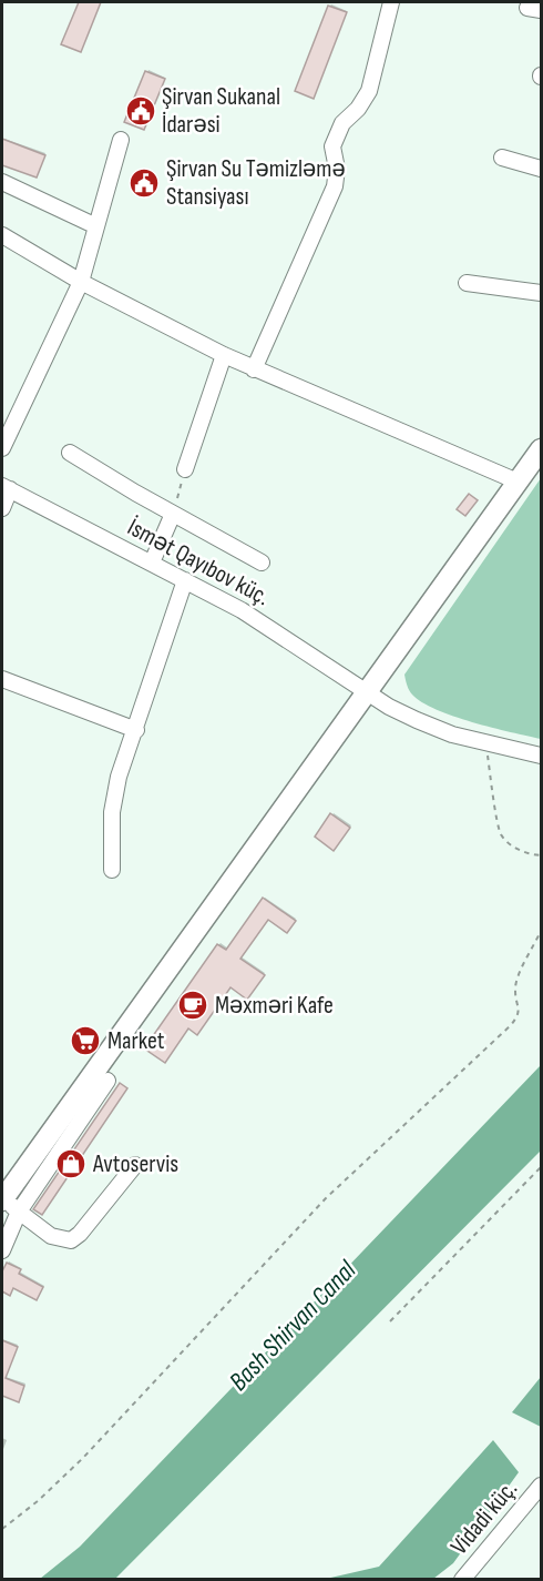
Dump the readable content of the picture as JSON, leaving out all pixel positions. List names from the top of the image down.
{
  "streets": {
    "street": ["İsmət Qayıbov küç.", "Vidadi küç."]
  },
  "water": ["Bash Shirvan Canal"],
  "places": {
    "public building": ["Şirvan Sukanal İdarəsi", "Şirvan Su Təmizləmə Stansiyası"],
    "cafe": ["Məxməri Kafe"],
    "supermarket": ["Market"],
    "shop": ["Avtoservis"]
  }
}
